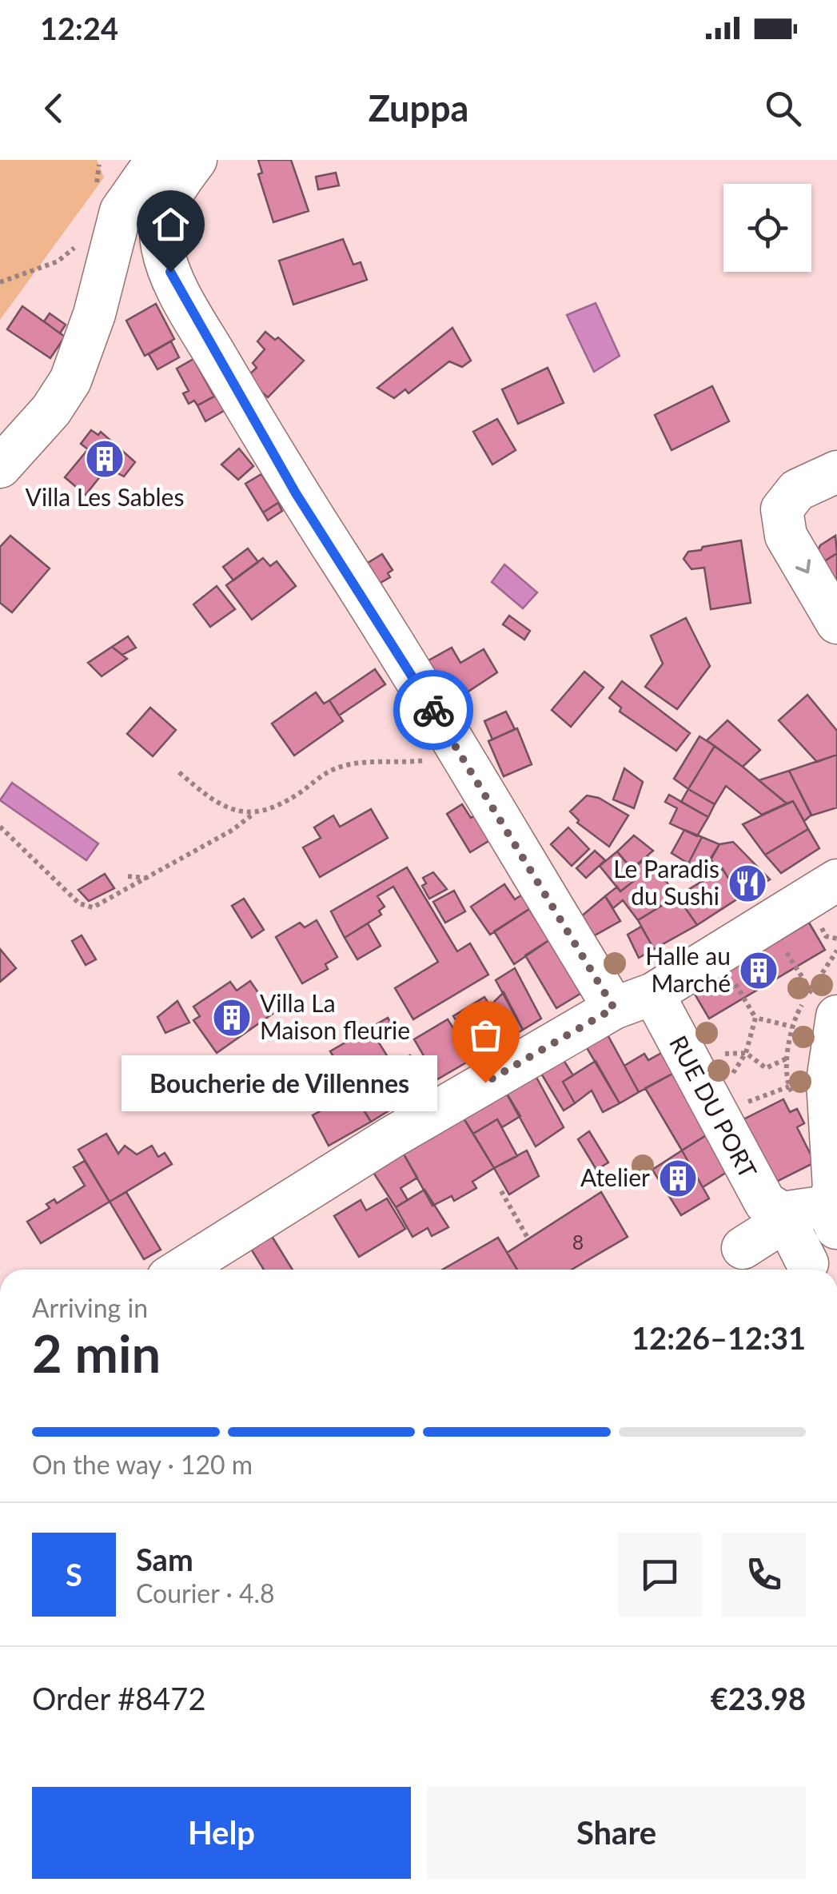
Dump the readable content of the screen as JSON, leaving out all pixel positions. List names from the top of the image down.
{
  "streets": {
    "street": ["RUE DU PORT"]
  },
  "places": {
    "building": [
      "Villa Les Sables",
      "Halle au Marché",
      "Villa La Maison fleurie",
      "Atelier"
    ],
    "restaurant": ["Le Paradis du Sushi"],
    "other": ["Boucherie de Villennes"]
  },
  "house_numbers": ["8"],
  "page": {
    "status": "12:24",
    "header": "Zuppa",
    "bubble": "Boucherie de Villennes",
    "heading": ["2 min", "Arriving in", "12:26–12:31"],
    "panel": [
      "Sam",
      "Courier · 4.8",
      "Order #8472",
      "€23.98"
    ],
    "bar": "On the way · 120 m",
    "round": "S",
    "buttons": ["Help", "Share"]
  }
}
